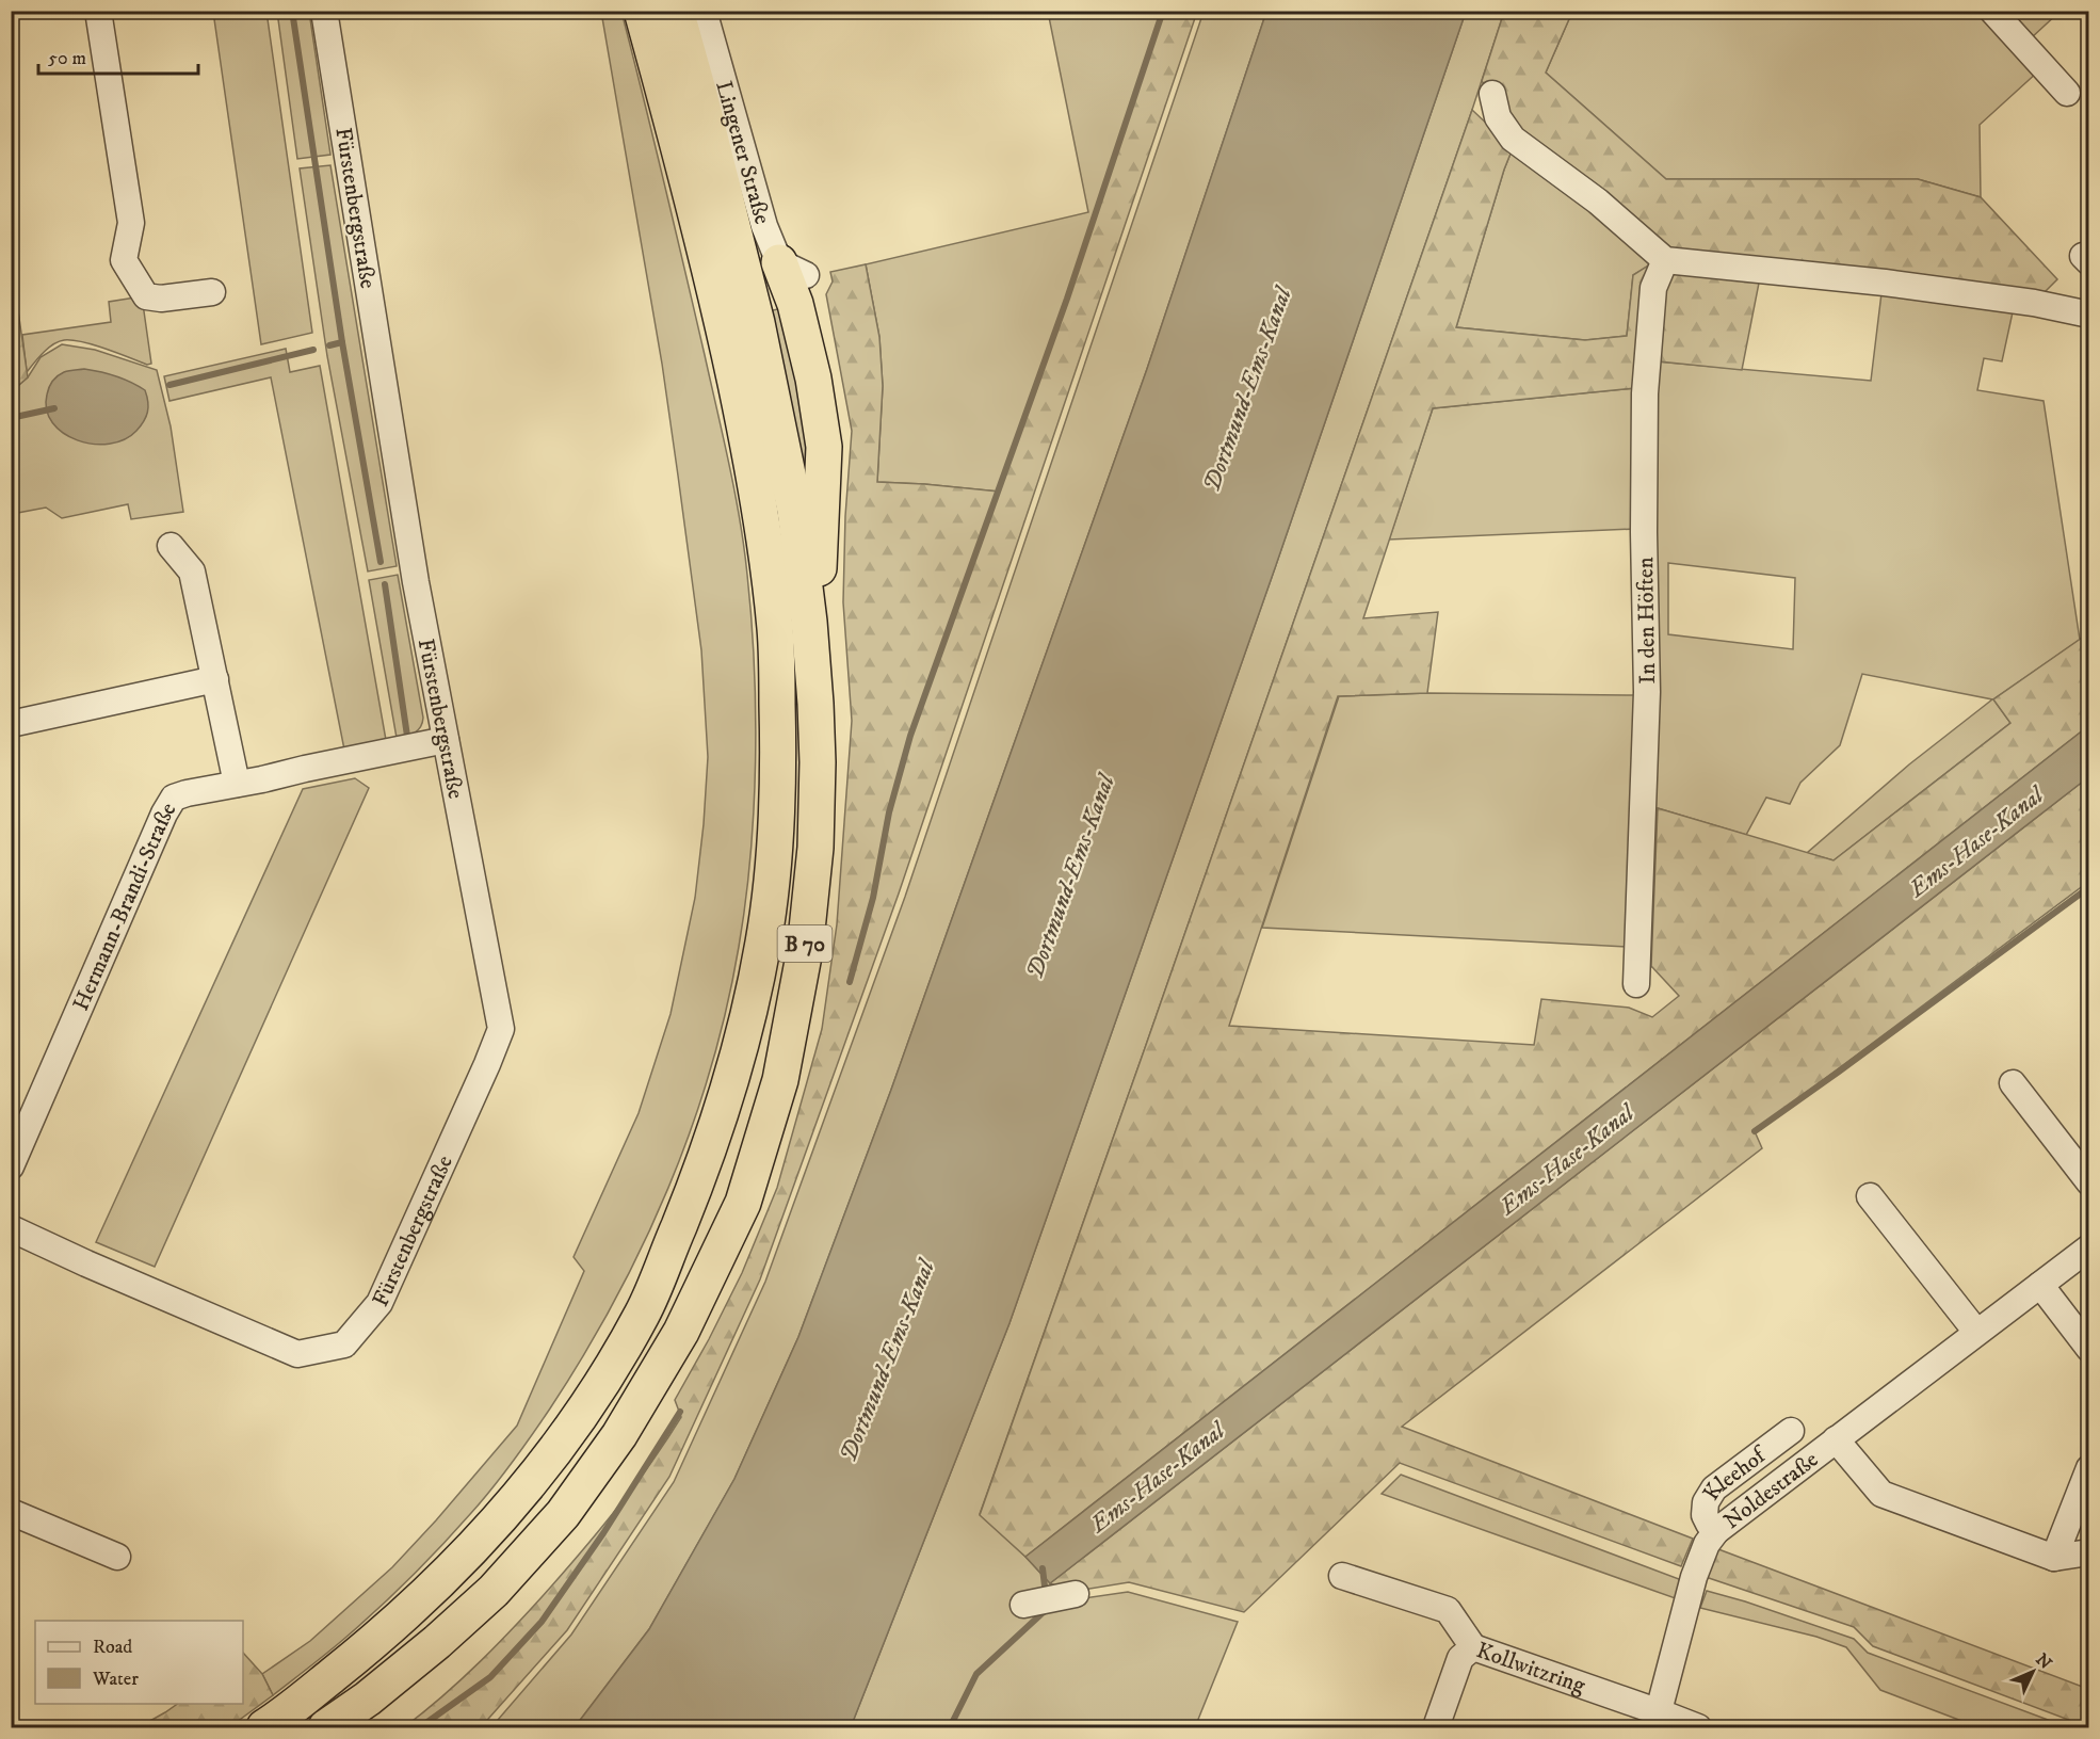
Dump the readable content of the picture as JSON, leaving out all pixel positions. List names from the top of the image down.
{
  "streets": {
    "highway": ["B 70"],
    "street": [
      "Lingener Straße",
      "Fürstenbergstraße",
      "In den Höften",
      "Hermann-Brandi-Straße",
      "Kleehof",
      "Noldestraße",
      "Kollwitzring"
    ]
  },
  "crossings": [
    ["Fürstenbergstraße", "Hermann-Brandi-Straße"],
    ["Kleehof", "Noldestraße"],
    ["Noldestraße", "Kollwitzring"]
  ],
  "water": ["Dortmund-Ems-Kanal", "Ems-Hase-Kanal"],
  "legend": ["Road", "Water"],
  "scale_bar": "50 m",
  "north": "top right"
}
